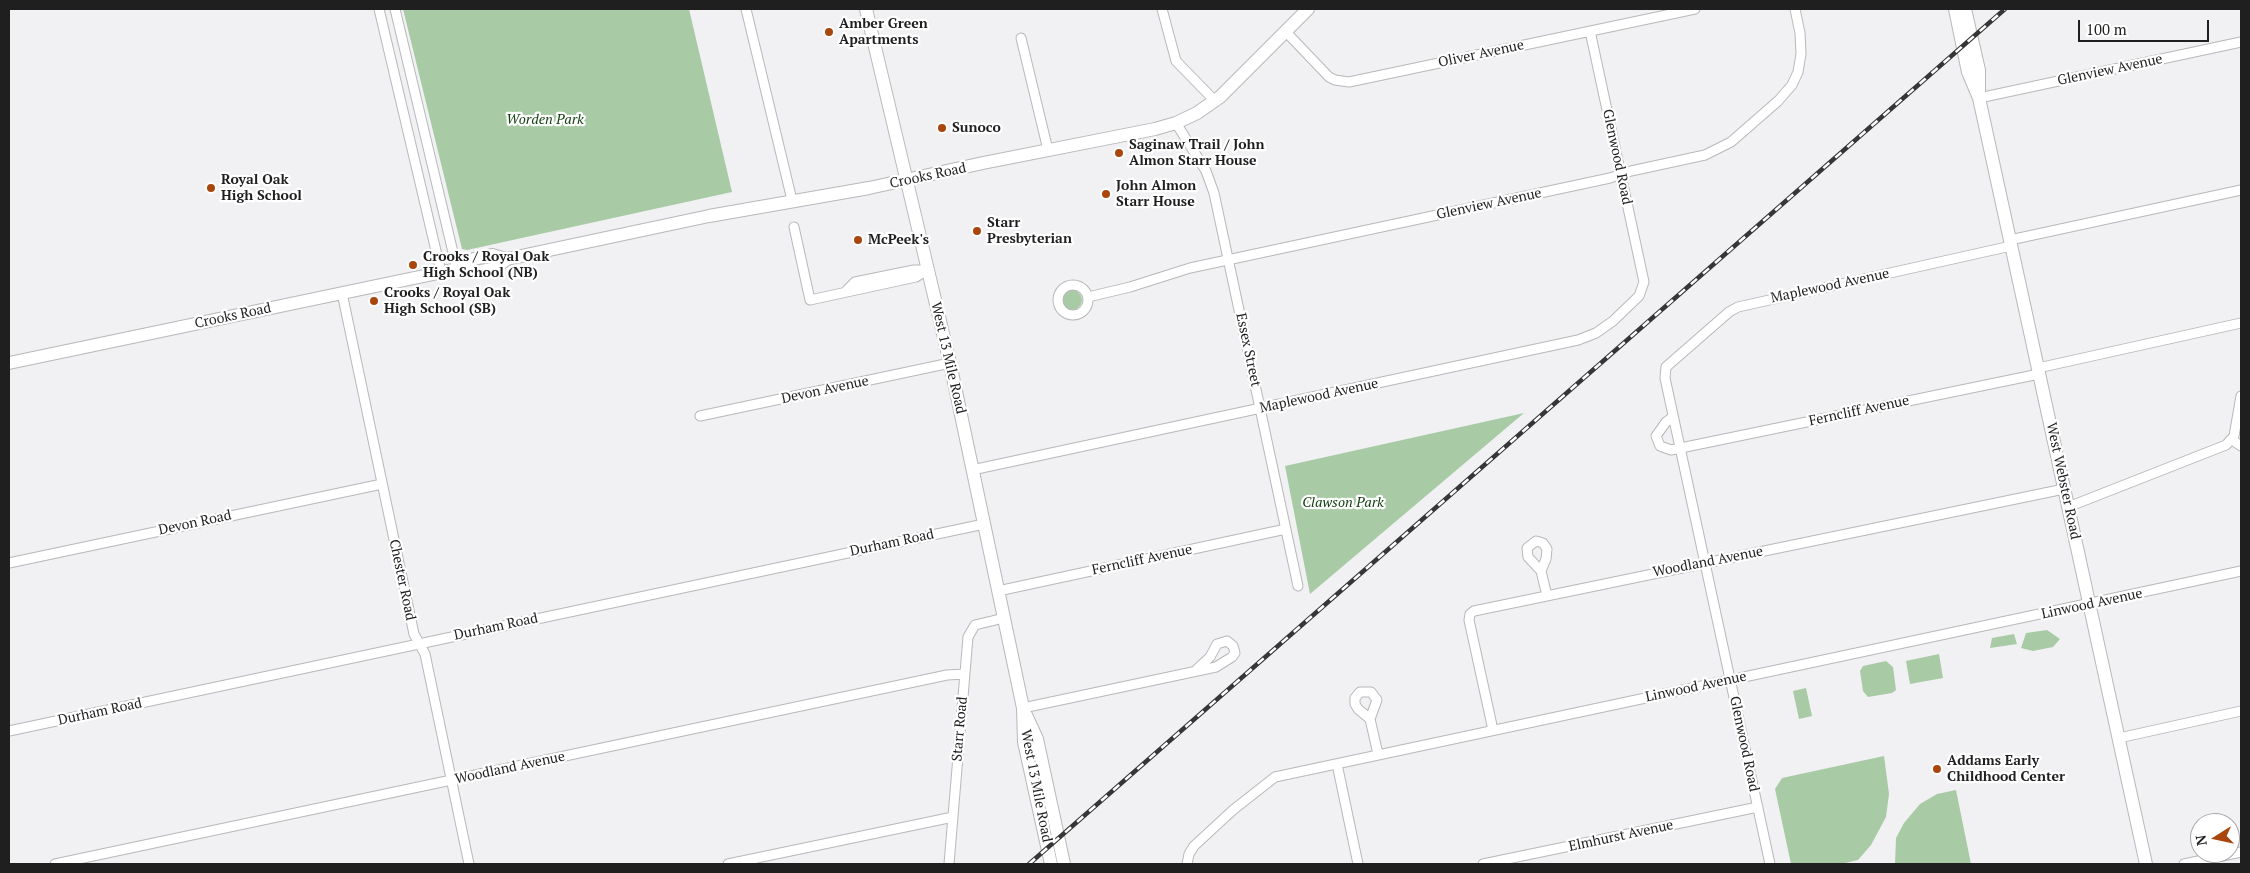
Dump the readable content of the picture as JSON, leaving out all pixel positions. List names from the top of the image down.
{
  "streets": {
    "main road": ["Crooks Road", "West 13 Mile Road", "West Webster Road"],
    "street": [
      "Oliver Avenue",
      "Glenview Avenue",
      "Glenwood Road",
      "Maplewood Avenue",
      "Essex Street",
      "Devon Avenue",
      "Ferncliff Avenue",
      "Devon Road",
      "Durham Road",
      "Woodland Avenue",
      "Chester Road",
      "Linwood Avenue",
      "Starr Road",
      "Elmhurst Avenue"
    ]
  },
  "crossings": [
    ["Oliver Avenue", "Glenwood Road"],
    ["Oliver Avenue", "Crooks Road"],
    ["Glenview Avenue", "Glenwood Road"],
    ["Glenview Avenue", "Essex Street"],
    ["Glenview Avenue", "West Webster Road"],
    ["Glenwood Road", "Maplewood Avenue"],
    ["Glenwood Road", "Ferncliff Avenue"],
    ["Glenwood Road", "Woodland Avenue"],
    ["Glenwood Road", "Linwood Avenue"],
    ["Glenwood Road", "Elmhurst Avenue"],
    ["Crooks Road", "Essex Street"],
    ["Crooks Road", "West 13 Mile Road"],
    ["Crooks Road", "Chester Road"],
    ["Maplewood Avenue", "Essex Street"],
    ["Maplewood Avenue", "West 13 Mile Road"],
    ["Maplewood Avenue", "West Webster Road"],
    ["Essex Street", "Ferncliff Avenue"],
    ["West 13 Mile Road", "Devon Avenue"],
    ["West 13 Mile Road", "Ferncliff Avenue"],
    ["West 13 Mile Road", "Durham Road"],
    ["West 13 Mile Road", "Starr Road"],
    ["Ferncliff Avenue", "West Webster Road"],
    ["West Webster Road", "Woodland Avenue"],
    ["West Webster Road", "Linwood Avenue"],
    ["Devon Road", "Chester Road"],
    ["Durham Road", "Chester Road"],
    ["Woodland Avenue", "Chester Road"],
    ["Woodland Avenue", "Linwood Avenue"],
    ["Woodland Avenue", "Starr Road"]
  ],
  "parks": ["Worden Park", "Clawson Park"],
  "places": [
    "Amber Green Apartments",
    "Sunoco",
    "Saginaw Trail / John Almon Starr House",
    "Royal Oak High School",
    "John Almon Starr House",
    "Starr Presbyterian",
    "McPeek's",
    "Crooks / Royal Oak High School (NB)",
    "Crooks / Royal Oak High School (SB)",
    "Addams Early Childhood Center"
  ],
  "scale_bar": "100 m",
  "north": "left"
}
